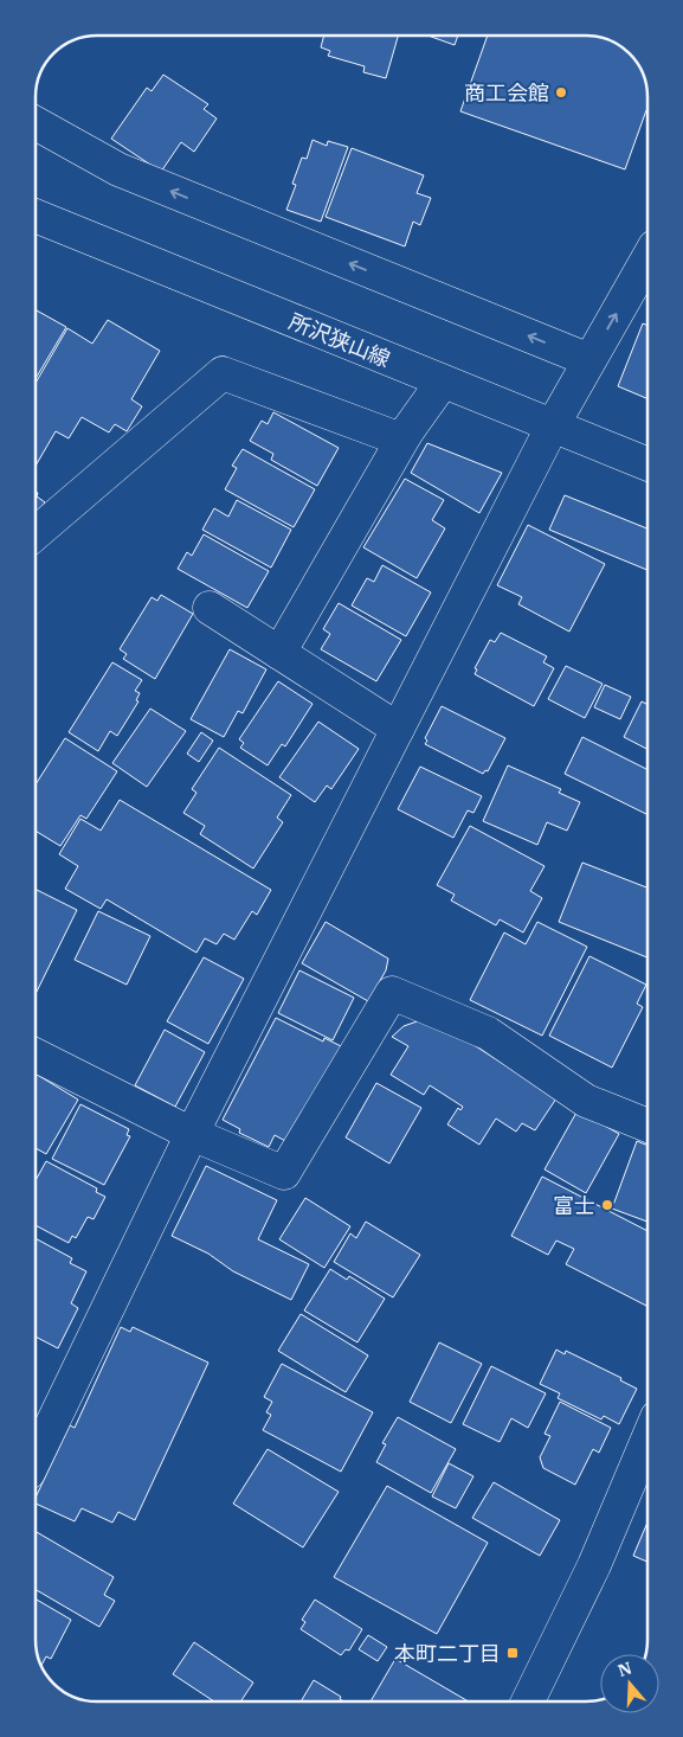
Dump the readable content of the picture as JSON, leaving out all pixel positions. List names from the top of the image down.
{
  "streets": {
    "street": ["所沢狭山線"]
  },
  "places": {
    "other": ["商工会館", "富士"],
    "transit": ["本町二丁目"]
  },
  "north": "top"
}
